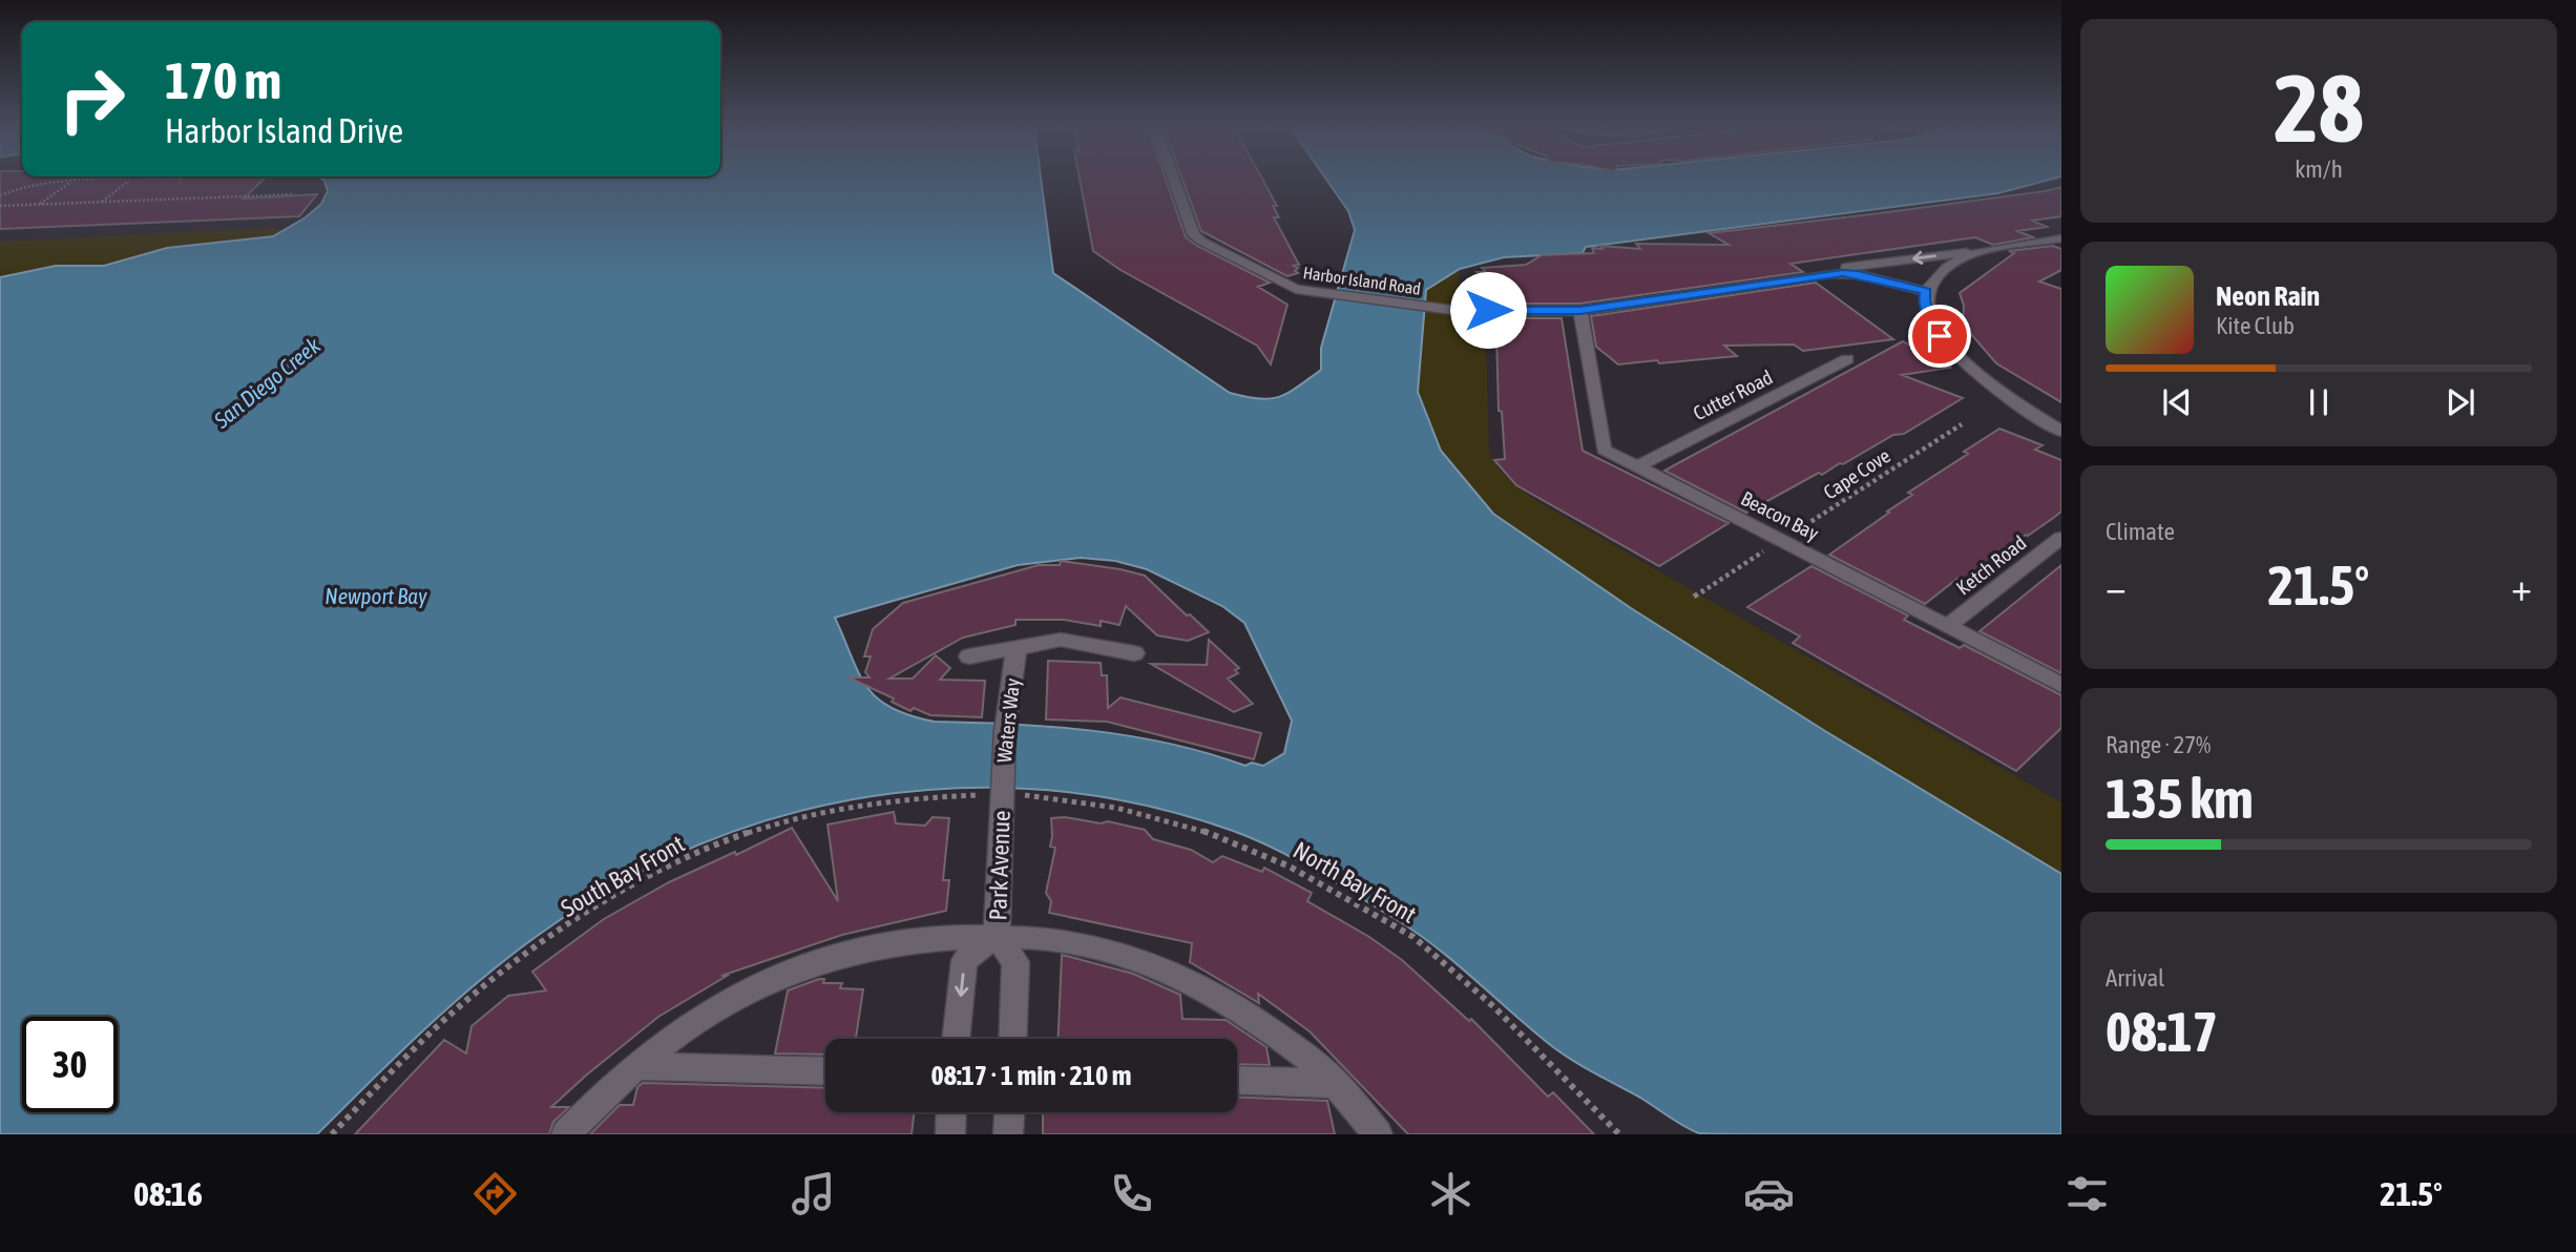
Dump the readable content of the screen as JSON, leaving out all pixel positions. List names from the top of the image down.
{
  "streets": {
    "street": [
      "Harbor Island Road",
      "Cutter Road",
      "Beacon Bay",
      "Ketch Road",
      "Waters Way",
      "Park Avenue"
    ],
    "path": ["Cape Cove", "South Bay Front", "North Bay Front"]
  },
  "crossings": [
    ["Harbor Island Road", "Beacon Bay"],
    ["Cutter Road", "Beacon Bay"],
    ["Cape Cove", "Beacon Bay"],
    ["Beacon Bay", "Ketch Road"],
    ["Waters Way", "Park Avenue"],
    ["Waters Way", "South Bay Front"],
    ["Waters Way", "North Bay Front"],
    ["Park Avenue", "South Bay Front"],
    ["Park Avenue", "North Bay Front"],
    ["South Bay Front", "North Bay Front"]
  ],
  "water": ["San Diego Creek", "Newport Bay"],
  "page": {
    "tile": [
      ["28", "km/h"],
      "Climate",
      ["Range · 27%", "135 km"],
      ["Arrival", "08:17"]
    ],
    "turn": ["170 m", "Harbor Island Drive"],
    "song": ["Neon Rain", "Kite Club"],
    "heat": ["−", "21.5°", "+"],
    "limit": "30",
    "trip": "08:17 · 1 min · 210 m",
    "tabs": ["08:16", "21.5°"]
  }
}
